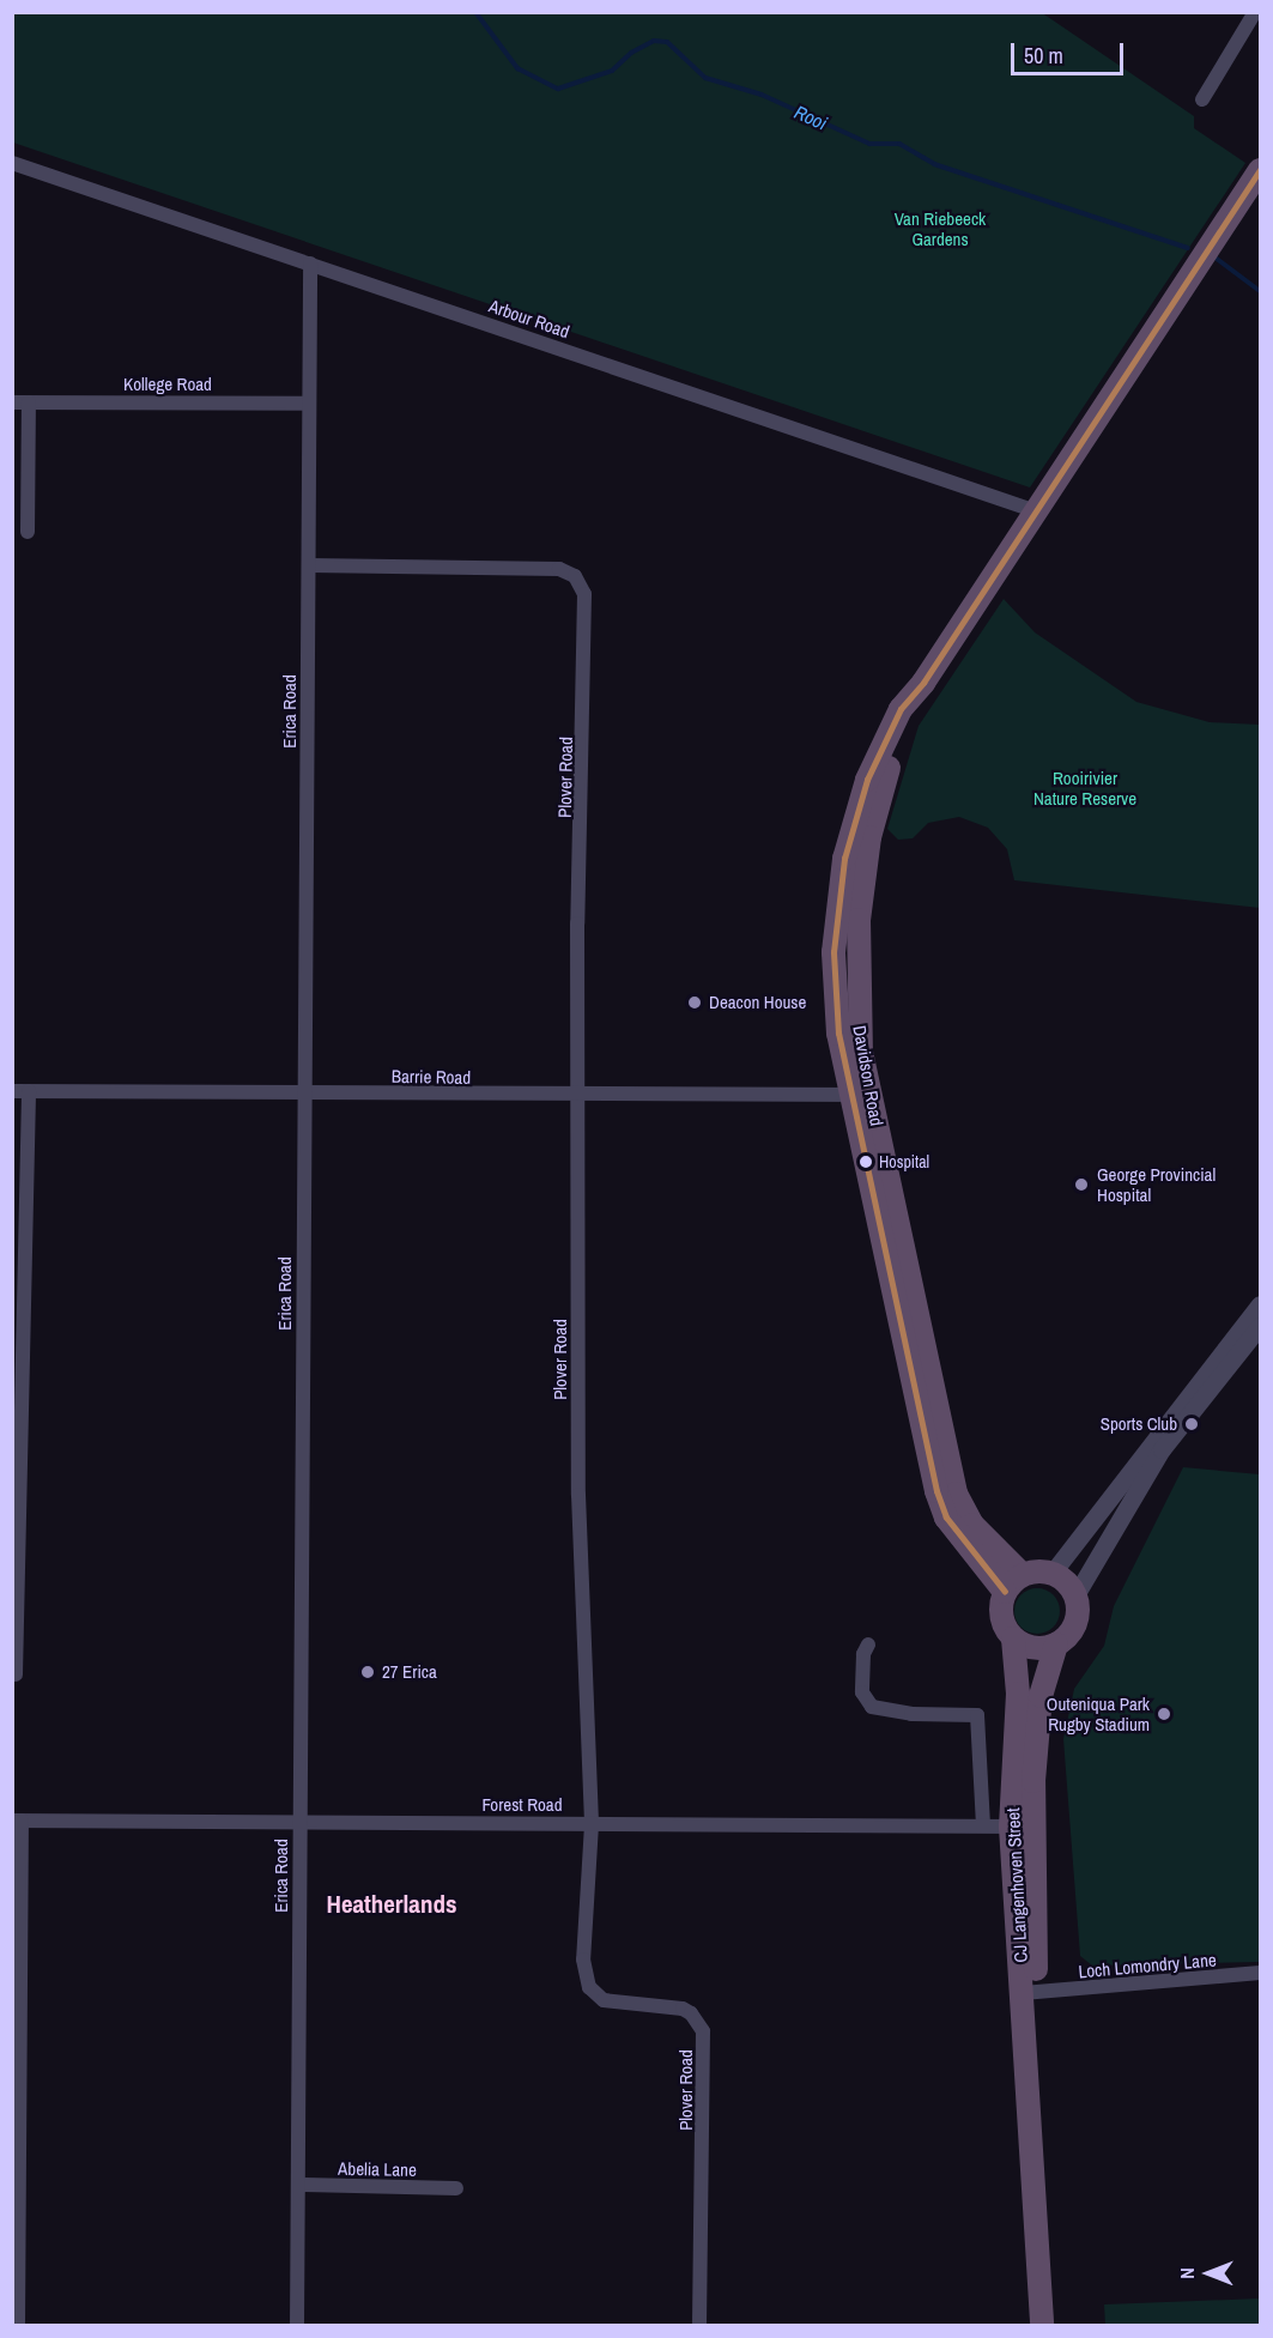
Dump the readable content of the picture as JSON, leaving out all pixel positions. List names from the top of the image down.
{
  "streets": {
    "highway": ["Davidson Road", "CJ Langenhoven Street"],
    "street": [
      "Arbour Road",
      "Kollege Road",
      "Erica Road",
      "Plover Road",
      "Barrie Road",
      "Forest Road",
      "Loch Lomondry Lane",
      "Abelia Lane"
    ]
  },
  "crossings": [
    ["Arbour Road", "Erica Road"],
    ["Arbour Road", "Davidson Road"],
    ["Kollege Road", "Erica Road"],
    ["Erica Road", "Plover Road"],
    ["Erica Road", "Barrie Road"],
    ["Erica Road", "Forest Road"],
    ["Erica Road", "Abelia Lane"],
    ["Plover Road", "Barrie Road"],
    ["Plover Road", "Forest Road"],
    ["Davidson Road", "Barrie Road"],
    ["Davidson Road", "CJ Langenhoven Street"],
    ["Forest Road", "CJ Langenhoven Street"],
    ["CJ Langenhoven Street", "Loch Lomondry Lane"]
  ],
  "districts": ["Heatherlands"],
  "water": ["Rooi"],
  "parks": ["Van Riebeeck Gardens", "Rooirivier Nature Reserve"],
  "places": [
    "Deacon House",
    "Hospital",
    "George Provincial Hospital",
    "Sports Club",
    "27 Erica",
    "Outeniqua Park Rugby Stadium"
  ],
  "scale_bar": "50 m",
  "north": "left"
}
